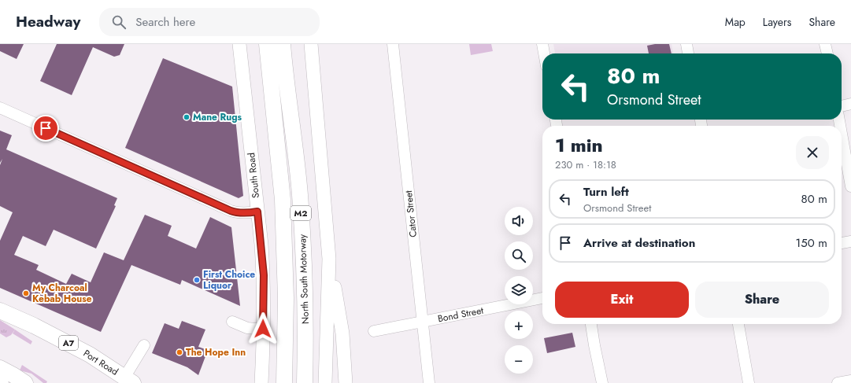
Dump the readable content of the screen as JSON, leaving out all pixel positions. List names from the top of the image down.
{
  "streets": {
    "highway": [
      "M2",
      "North South Motorway",
      "A7",
      "Port Road"
    ],
    "main road": ["South Road"],
    "street": ["Cator Street", "Bond Street"]
  },
  "crossings": [
    ["Cator Street", "Bond Street"]
  ],
  "places": [
    "Mane Rugs",
    "First Choice Liquor",
    "My Charcoal Kebab House",
    "The Hope Inn"
  ],
  "page": {
    "header": "Headway",
    "search": "Search here",
    "nav": ["Map", "Layers", "Share"],
    "turn": ["80 m", "Orsmond Street"],
    "heading": ["1 min", "230 m · 18:18"],
    "list": [
      {
        "name": "Turn left",
        "note": "Orsmond Street",
        "value": "80 m"
      },
      {
        "name": "Arrive at destination",
        "value": "150 m"
      }
    ],
    "map_buttons": ["+", "−"],
    "buttons": ["Exit", "Share"]
  }
}
